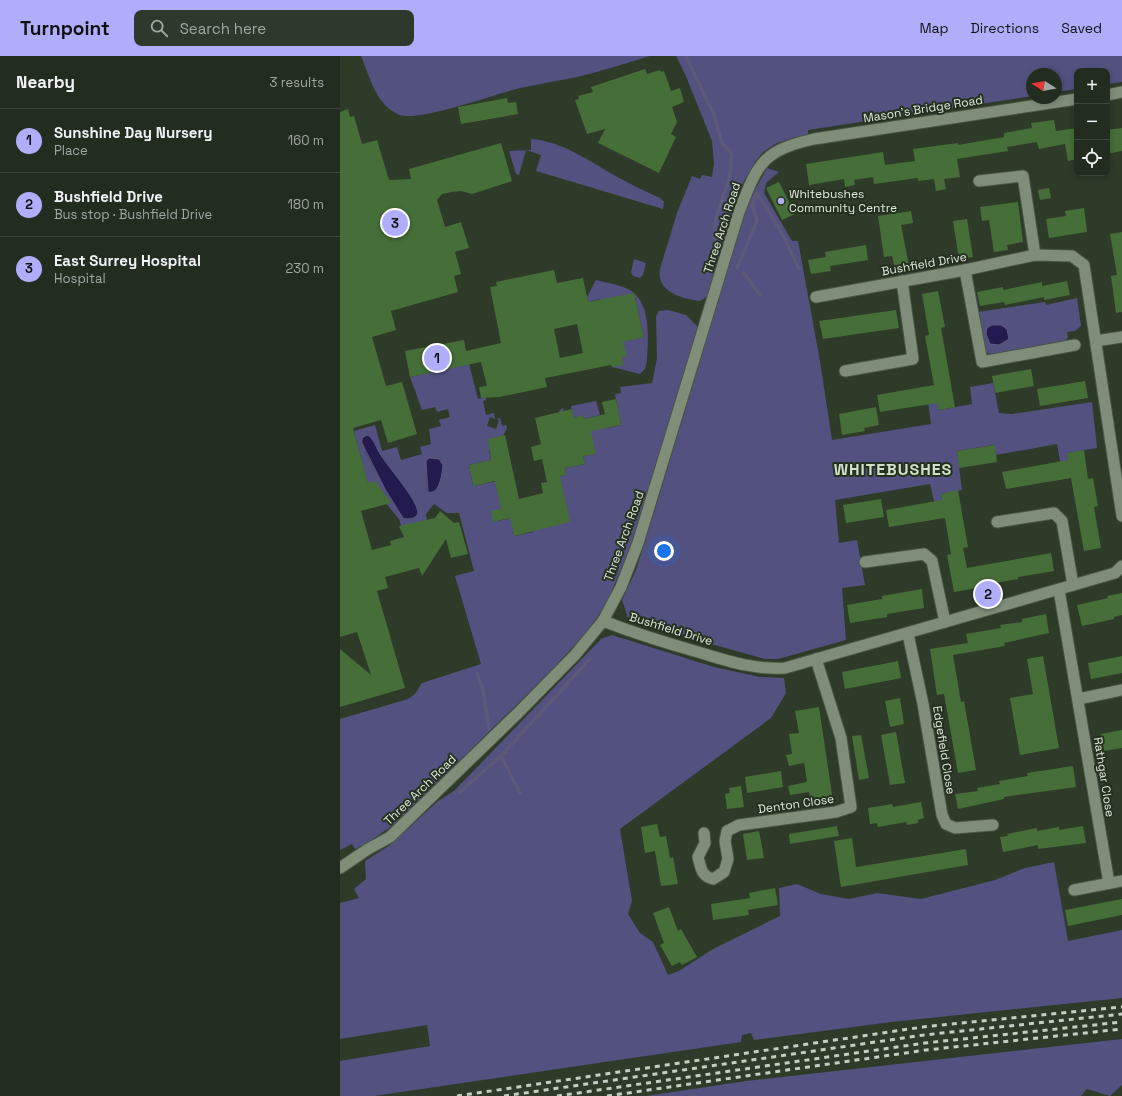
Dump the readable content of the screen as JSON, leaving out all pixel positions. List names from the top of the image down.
{
  "streets": {
    "street": [
      "Mason's Bridge Road",
      "Three Arch Road",
      "Bushfield Drive",
      "Edgefield Close",
      "Rathgar Close",
      "Denton Close"
    ]
  },
  "crossings": [
    ["Mason's Bridge Road", "Three Arch Road"],
    ["Three Arch Road", "Bushfield Drive"],
    ["Bushfield Drive", "Edgefield Close"],
    ["Bushfield Drive", "Rathgar Close"],
    ["Bushfield Drive", "Denton Close"]
  ],
  "districts": ["WHITEBUSHES"],
  "places": ["Whitebushes Community Centre"],
  "north": "left",
  "page": {
    "header": "Turnpoint",
    "search": "Search here",
    "nav": ["Map", "Directions", "Saved"],
    "heading": ["Nearby", "3 results"],
    "map_buttons": ["+", "−"],
    "list": [
      {
        "mark": "1",
        "name": "Sunshine Day Nursery",
        "note": "Place",
        "value": "160 m"
      },
      {
        "mark": "2",
        "name": "Bushfield Drive",
        "note": "Bus stop · Bushfield Drive",
        "value": "180 m"
      },
      {
        "mark": "3",
        "name": "East Surrey Hospital",
        "note": "Hospital",
        "value": "230 m"
      }
    ],
    "pins": ["3", "1", "2"]
  }
}
